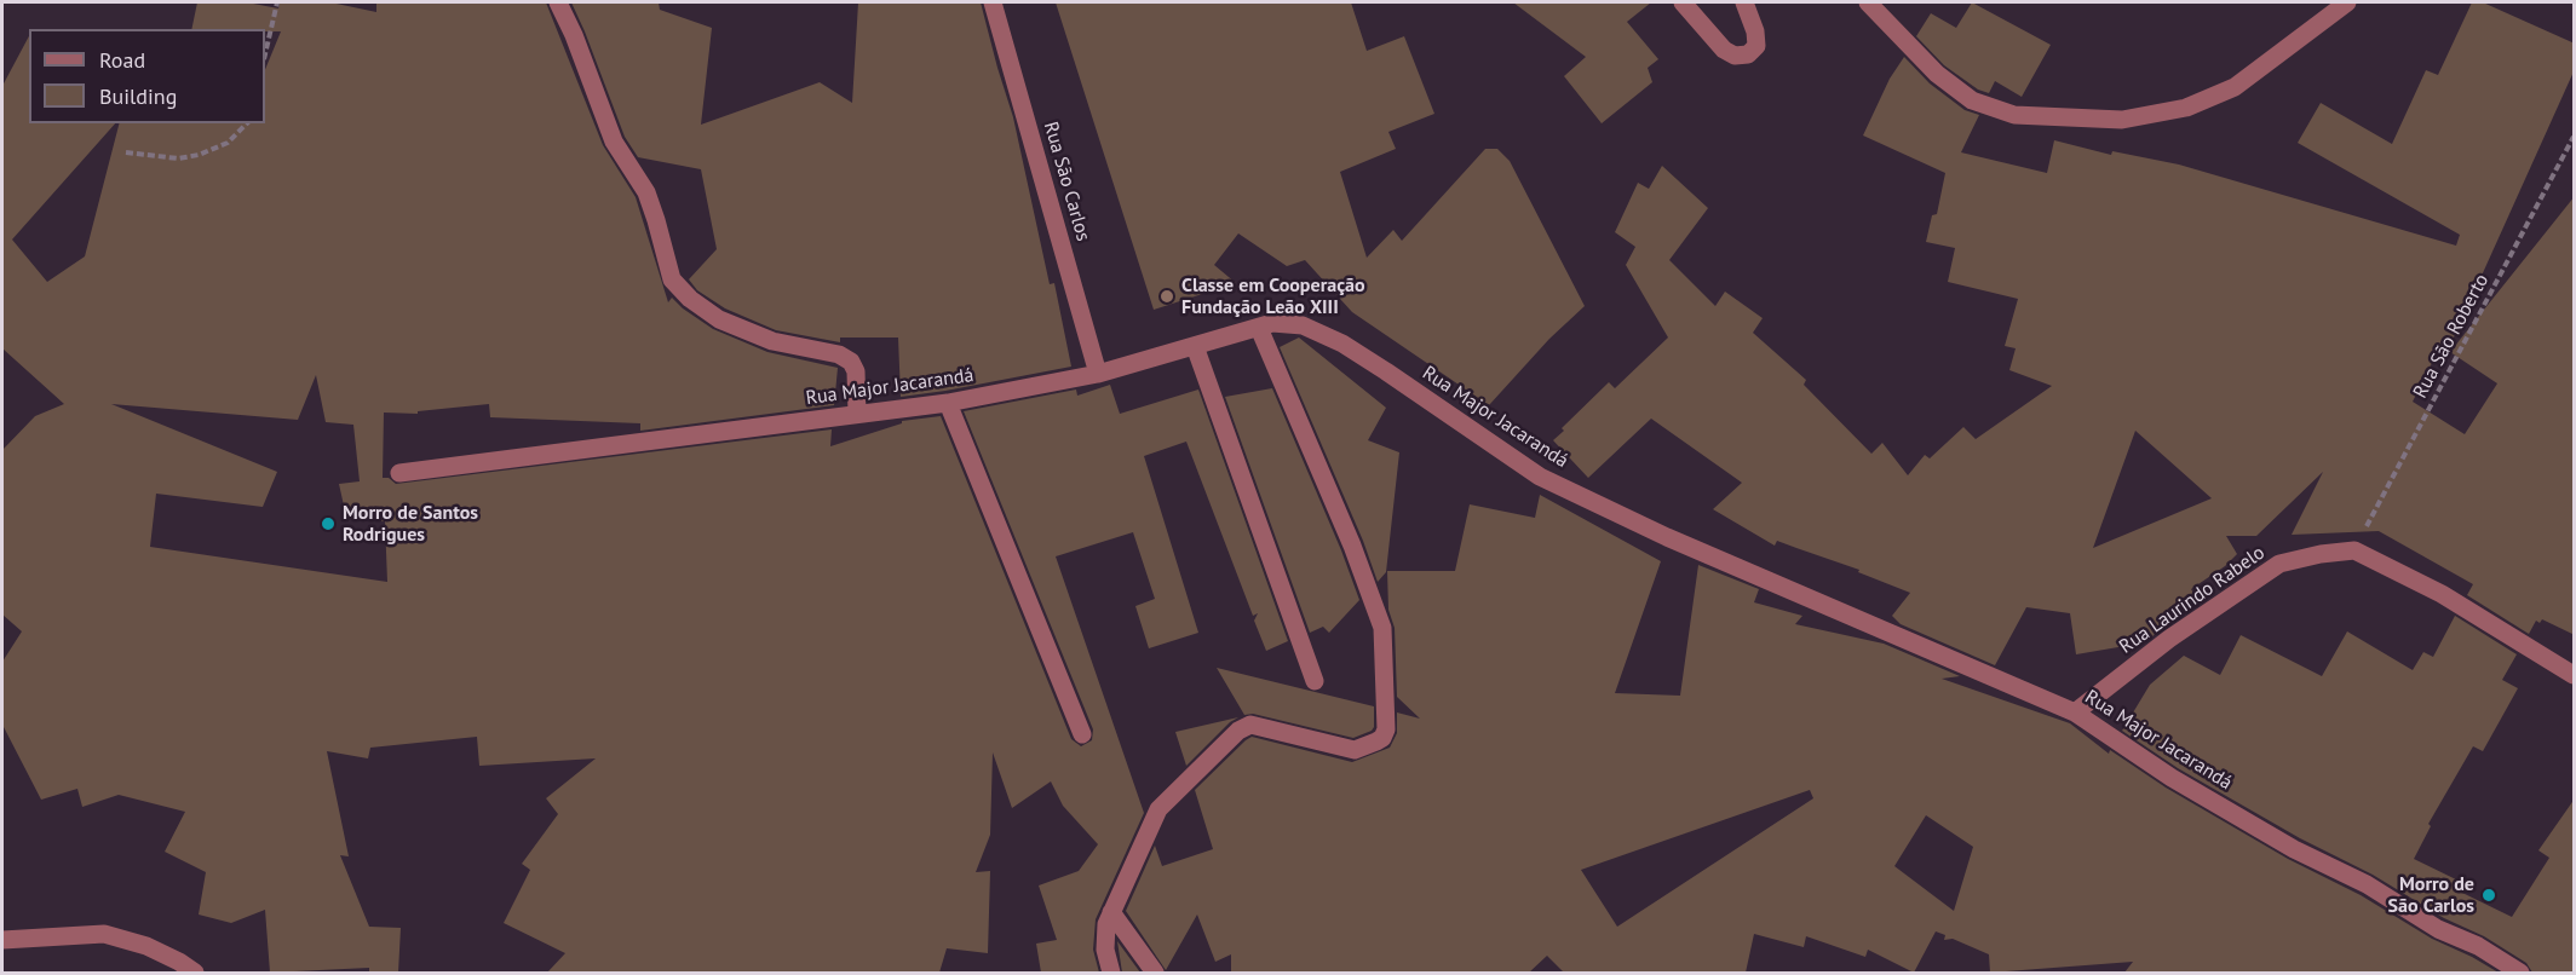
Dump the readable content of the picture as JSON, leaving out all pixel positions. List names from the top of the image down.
{
  "streets": {
    "street": ["Rua São Carlos", "Rua Major Jacarandá", "Rua Laurindo Rabelo"],
    "path": ["Rua São Roberto"]
  },
  "crossings": [
    ["Rua São Carlos", "Rua Major Jacarandá"],
    ["Rua São Roberto", "Rua Laurindo Rabelo"],
    ["Rua Major Jacarandá", "Rua Laurindo Rabelo"]
  ],
  "places": ["Classe em Cooperação Fundação Leão XIII", "Morro de Santos Rodrigues", "Morro de São Carlos"],
  "legend": ["Road", "Building"]
}
